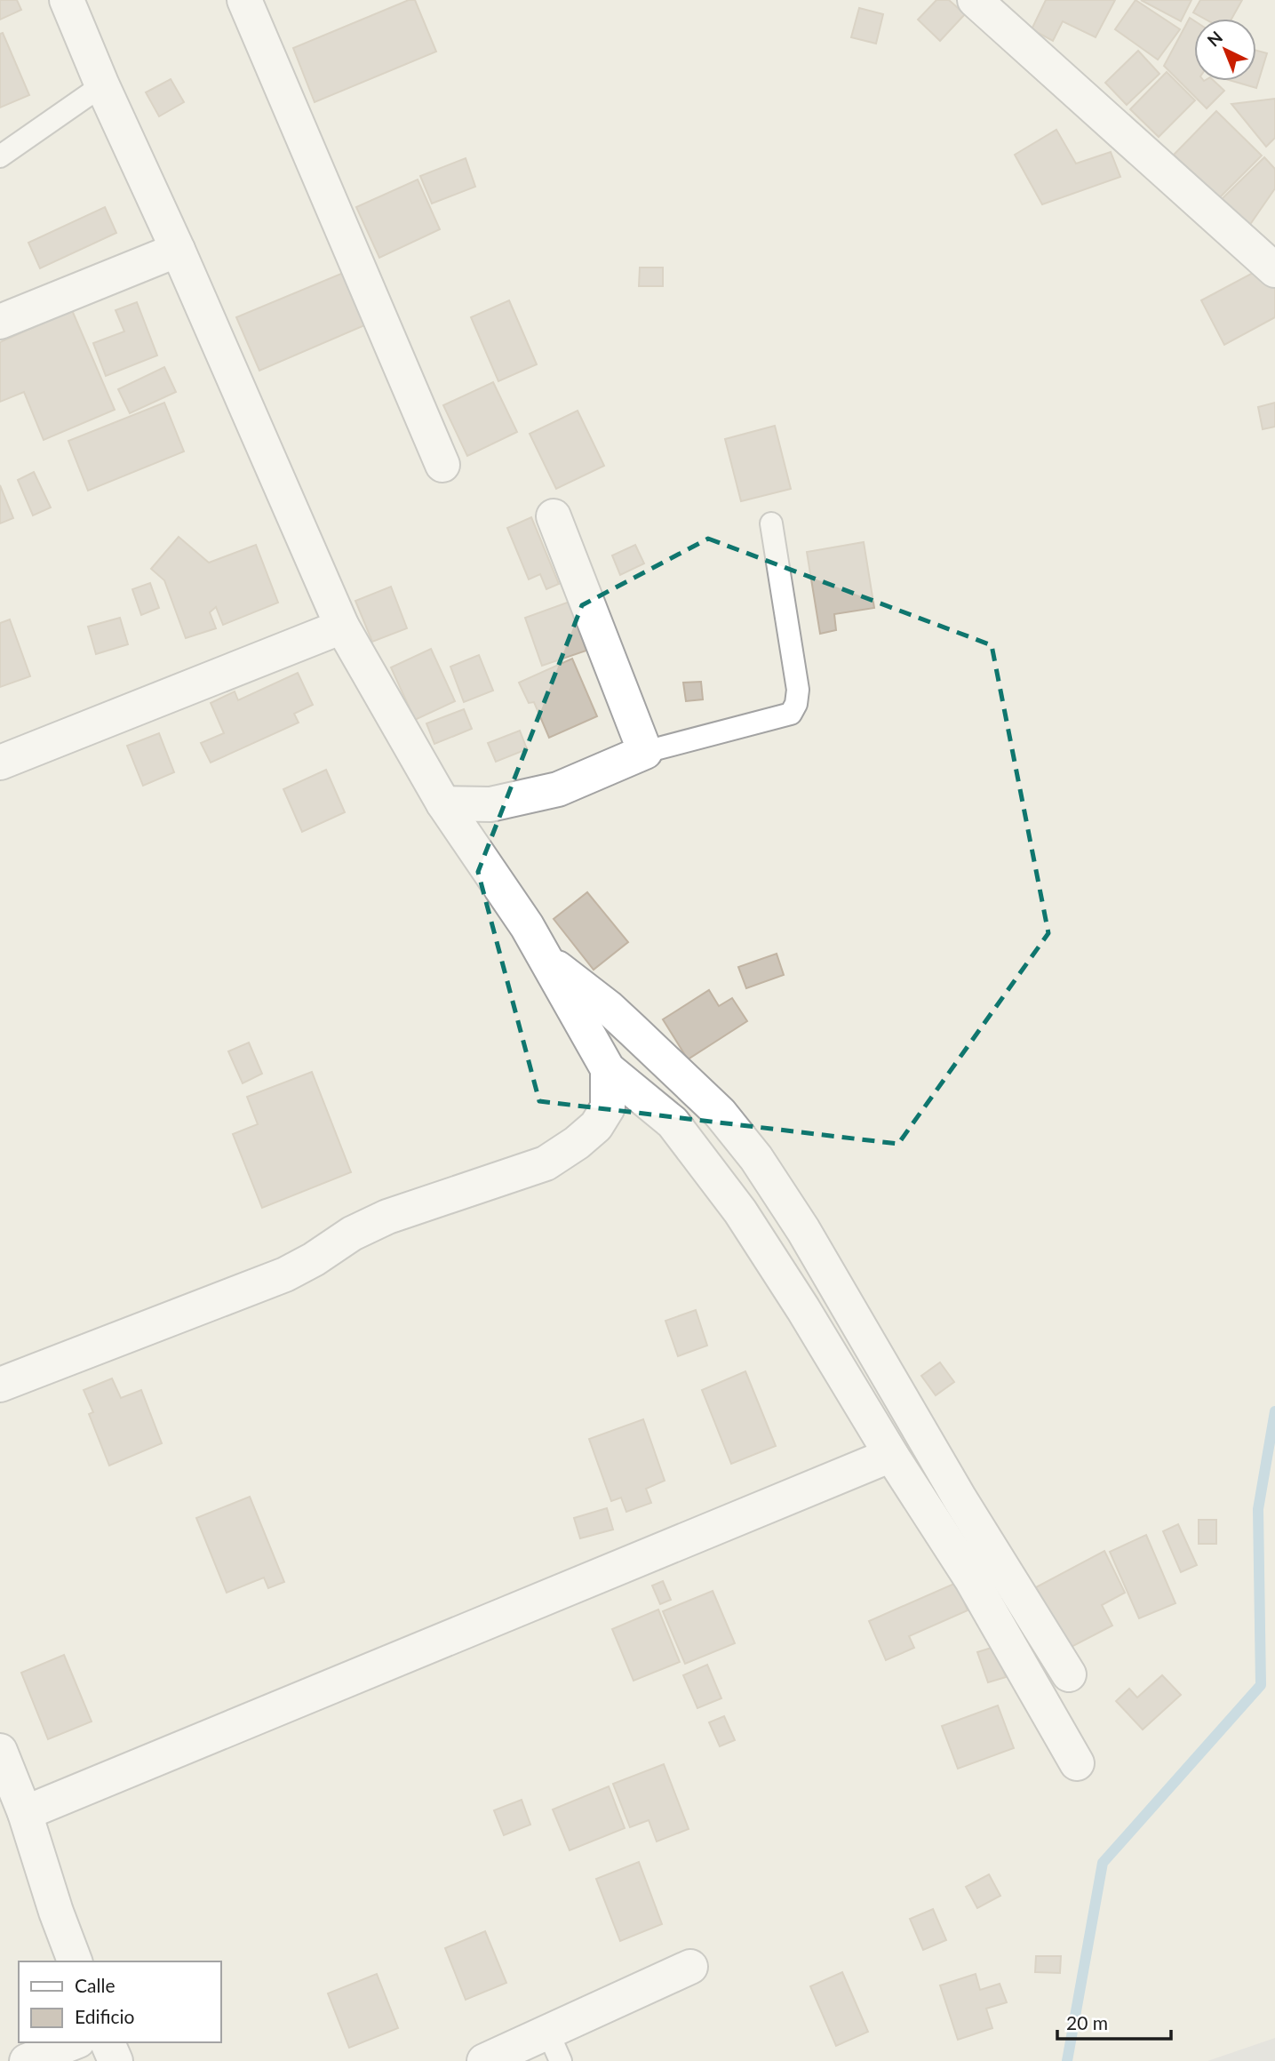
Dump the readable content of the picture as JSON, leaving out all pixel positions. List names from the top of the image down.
{
  "legend": ["Calle", "Edificio"],
  "scale_bar": "20 m",
  "north": "top left"
}
